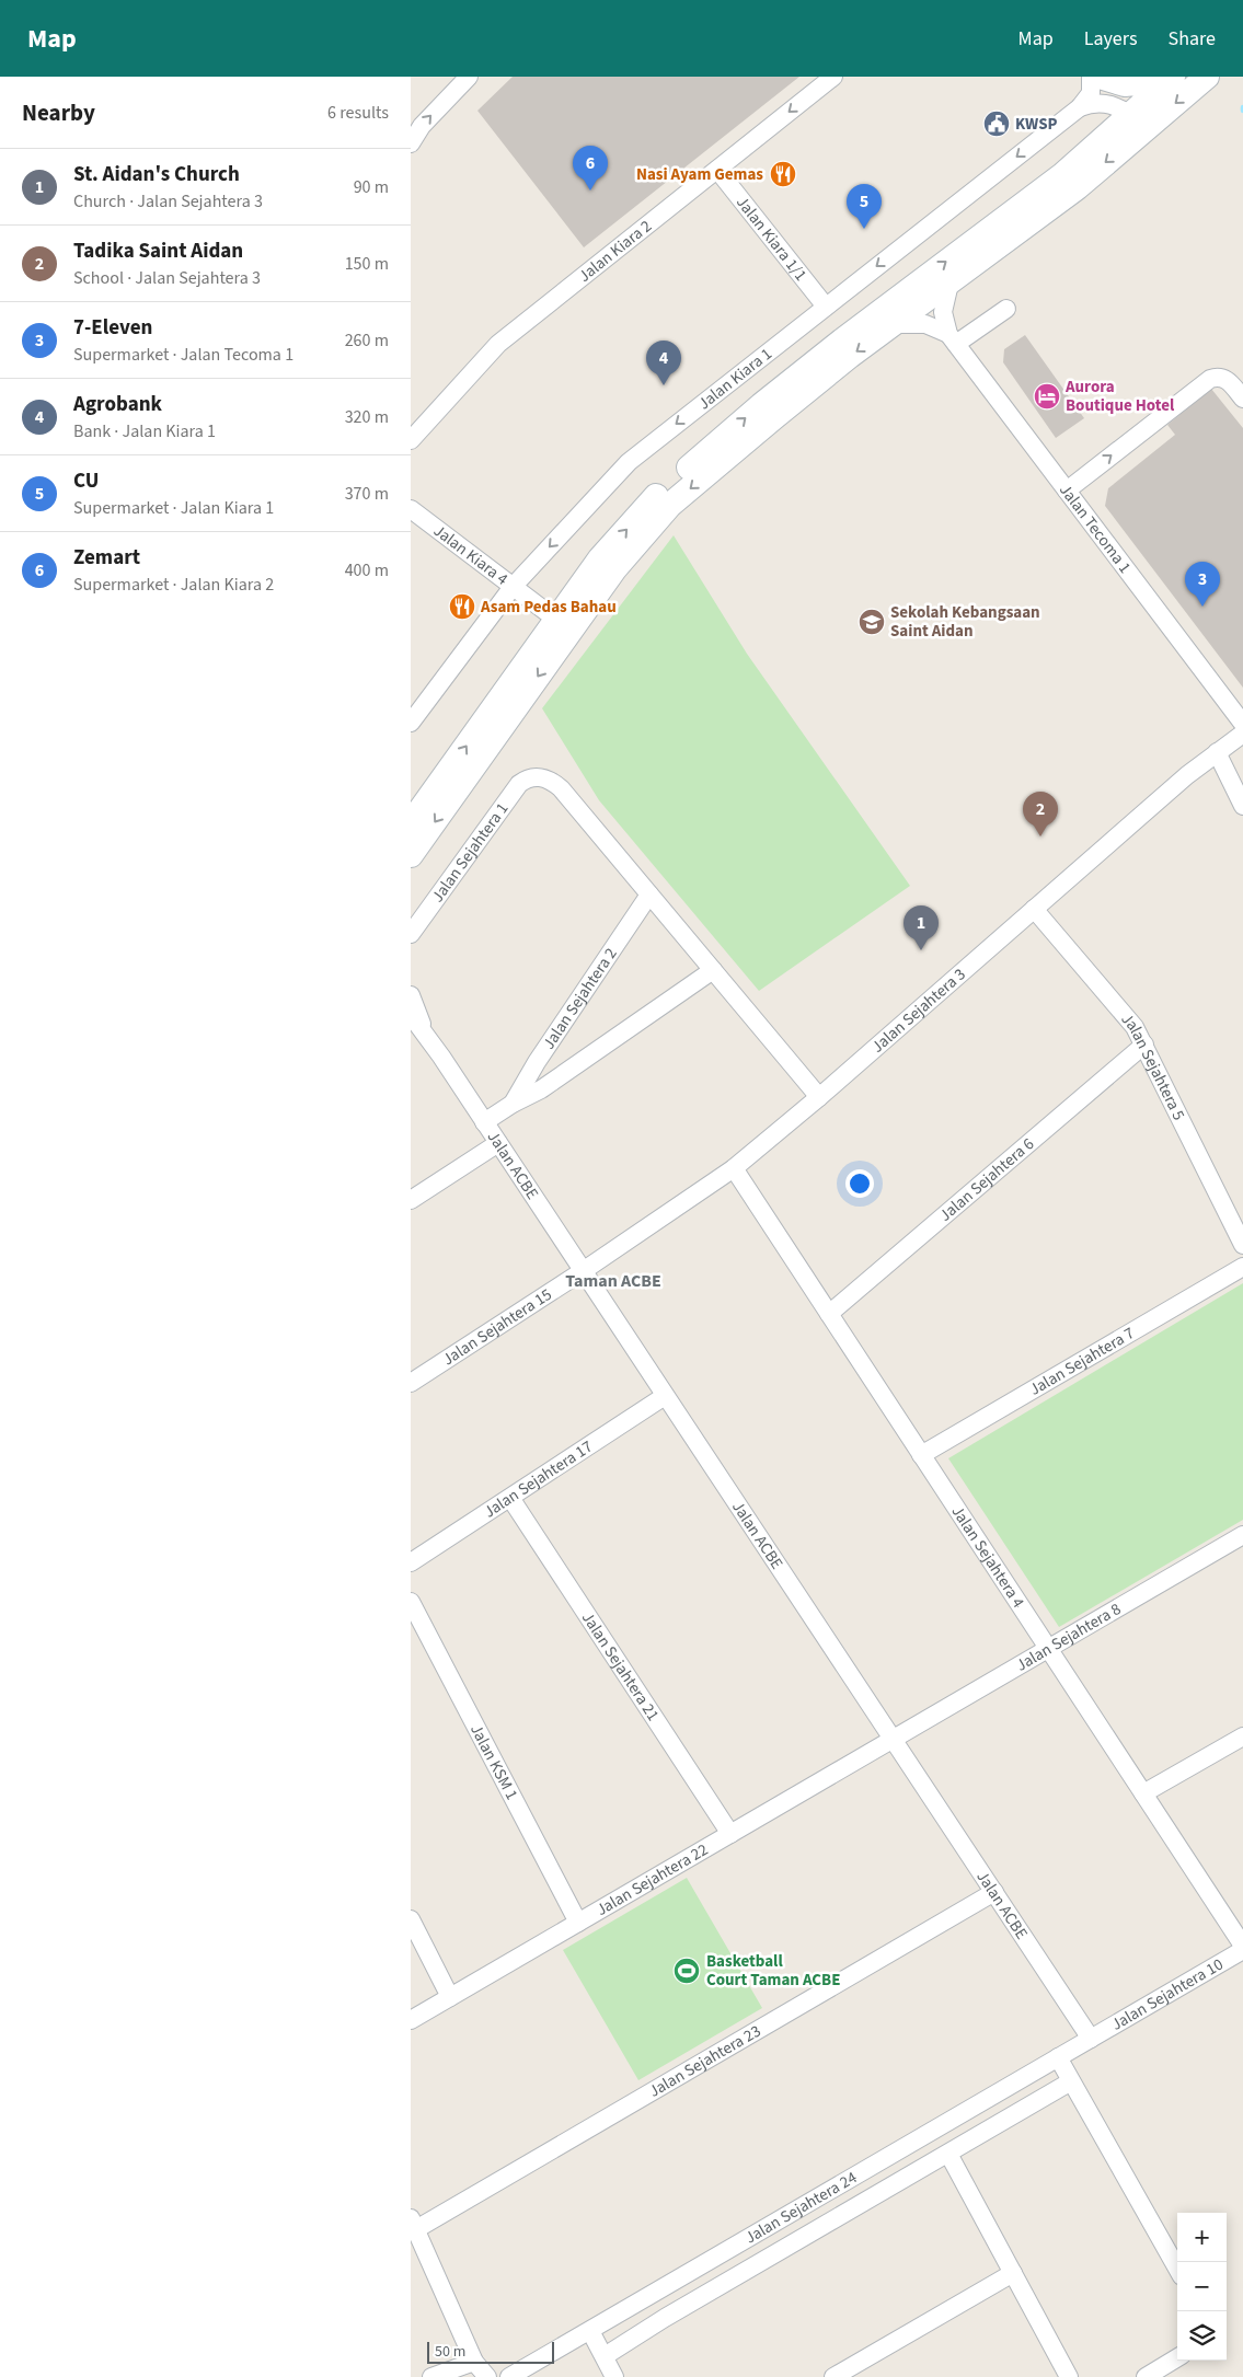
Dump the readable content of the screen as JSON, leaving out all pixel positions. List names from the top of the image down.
{
  "streets": {
    "street": [
      "Jalan Kiara 1/1",
      "Jalan Kiara 2",
      "Jalan Kiara 1",
      "Jalan Tecoma 1",
      "Jalan Kiara 4",
      "Jalan Sejahtera 1",
      "Jalan Sejahtera 2",
      "Jalan Sejahtera 3",
      "Jalan Sejahtera 5",
      "Jalan ACBE",
      "Jalan Sejahtera 6",
      "Jalan Sejahtera 15",
      "Jalan Sejahtera 7",
      "Jalan Sejahtera 17",
      "Jalan Sejahtera 4",
      "Jalan Sejahtera 8",
      "Jalan Sejahtera 21",
      "Jalan KSM 1",
      "Jalan Sejahtera 22",
      "Jalan Sejahtera 10",
      "Jalan Sejahtera 23",
      "Jalan Sejahtera 24"
    ]
  },
  "crossings": [
    ["Jalan Kiara 1/1", "Jalan Kiara 2"],
    ["Jalan Kiara 1/1", "Jalan Kiara 1"],
    ["Jalan Kiara 1", "Jalan Kiara 4"],
    ["Jalan Sejahtera 1", "Jalan Sejahtera 2"],
    ["Jalan Sejahtera 2", "Jalan ACBE"],
    ["Jalan Sejahtera 3", "Jalan Sejahtera 5"],
    ["Jalan Sejahtera 3", "Jalan ACBE"],
    ["Jalan Sejahtera 3", "Jalan Sejahtera 15"],
    ["Jalan Sejahtera 3", "Jalan Sejahtera 4"],
    ["Jalan Sejahtera 5", "Jalan Sejahtera 6"],
    ["Jalan ACBE", "Jalan Sejahtera 15"],
    ["Jalan ACBE", "Jalan Sejahtera 17"],
    ["Jalan ACBE", "Jalan Sejahtera 8"],
    ["Jalan ACBE", "Jalan Sejahtera 22"],
    ["Jalan ACBE", "Jalan Sejahtera 10"],
    ["Jalan ACBE", "Jalan Sejahtera 23"],
    ["Jalan ACBE", "Jalan Sejahtera 24"],
    ["Jalan Sejahtera 6", "Jalan Sejahtera 4"],
    ["Jalan Sejahtera 7", "Jalan Sejahtera 4"],
    ["Jalan Sejahtera 17", "Jalan Sejahtera 21"],
    ["Jalan Sejahtera 4", "Jalan Sejahtera 8"],
    ["Jalan Sejahtera 4", "Jalan Sejahtera 10"],
    ["Jalan Sejahtera 8", "Jalan Sejahtera 22"],
    ["Jalan Sejahtera 21", "Jalan Sejahtera 22"],
    ["Jalan KSM 1", "Jalan Sejahtera 22"],
    ["Jalan Sejahtera 10", "Jalan Sejahtera 24"]
  ],
  "one_way": ["Jalan Kiara 1"],
  "districts": ["Taman ACBE"],
  "places": {
    "public building": ["KWSP"],
    "restaurant": ["Nasi Ayam Gemas", "Asam Pedas Bahau"],
    "hotel": ["Aurora Boutique Hotel"],
    "school or university": ["Sekolah Kebangsaan Saint Aidan"],
    "sports": ["Basketball Court Taman ACBE"]
  },
  "scale_bar": "50 m",
  "page": {
    "header": "Map",
    "nav": ["Map", "Layers", "Share"],
    "heading": ["Nearby", "6 results"],
    "pins": [
      "6",
      "5",
      "4",
      "3",
      "2",
      "1"
    ],
    "list": [
      {
        "mark": "1",
        "name": "St. Aidan's Church",
        "note": "Church · Jalan Sejahtera 3",
        "value": "90 m"
      },
      {
        "mark": "2",
        "name": "Tadika Saint Aidan",
        "note": "School · Jalan Sejahtera 3",
        "value": "150 m"
      },
      {
        "mark": "3",
        "name": "7-Eleven",
        "note": "Supermarket · Jalan Tecoma 1",
        "value": "260 m"
      },
      {
        "mark": "4",
        "name": "Agrobank",
        "note": "Bank · Jalan Kiara 1",
        "value": "320 m"
      },
      {
        "mark": "5",
        "name": "CU",
        "note": "Supermarket · Jalan Kiara 1",
        "value": "370 m"
      },
      {
        "mark": "6",
        "name": "Zemart",
        "note": "Supermarket · Jalan Kiara 2",
        "value": "400 m"
      }
    ],
    "map_buttons": ["+", "−"],
    "scale": "50 m"
  }
}
